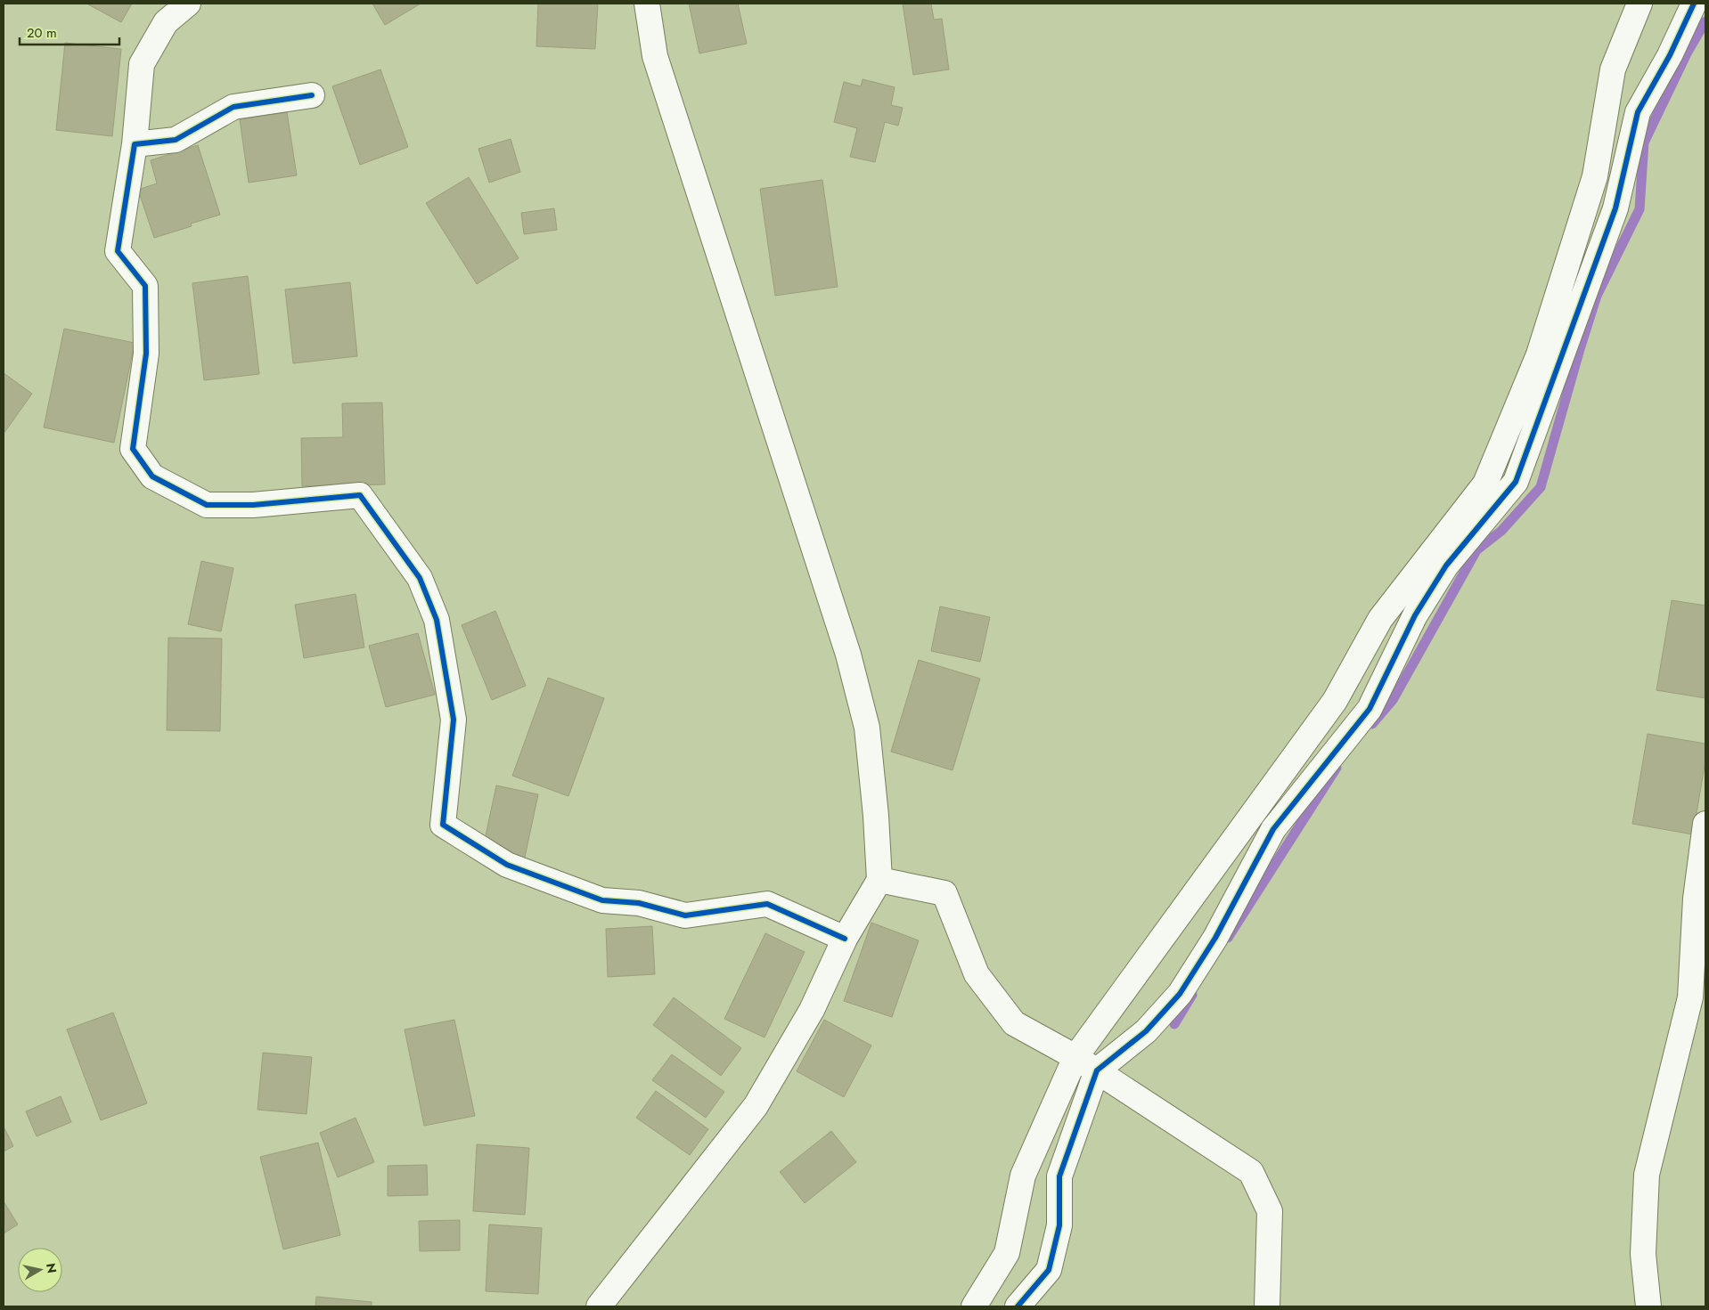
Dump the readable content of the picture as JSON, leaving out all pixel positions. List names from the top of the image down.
{
  "scale_bar": "20 m",
  "north": "right"
}
